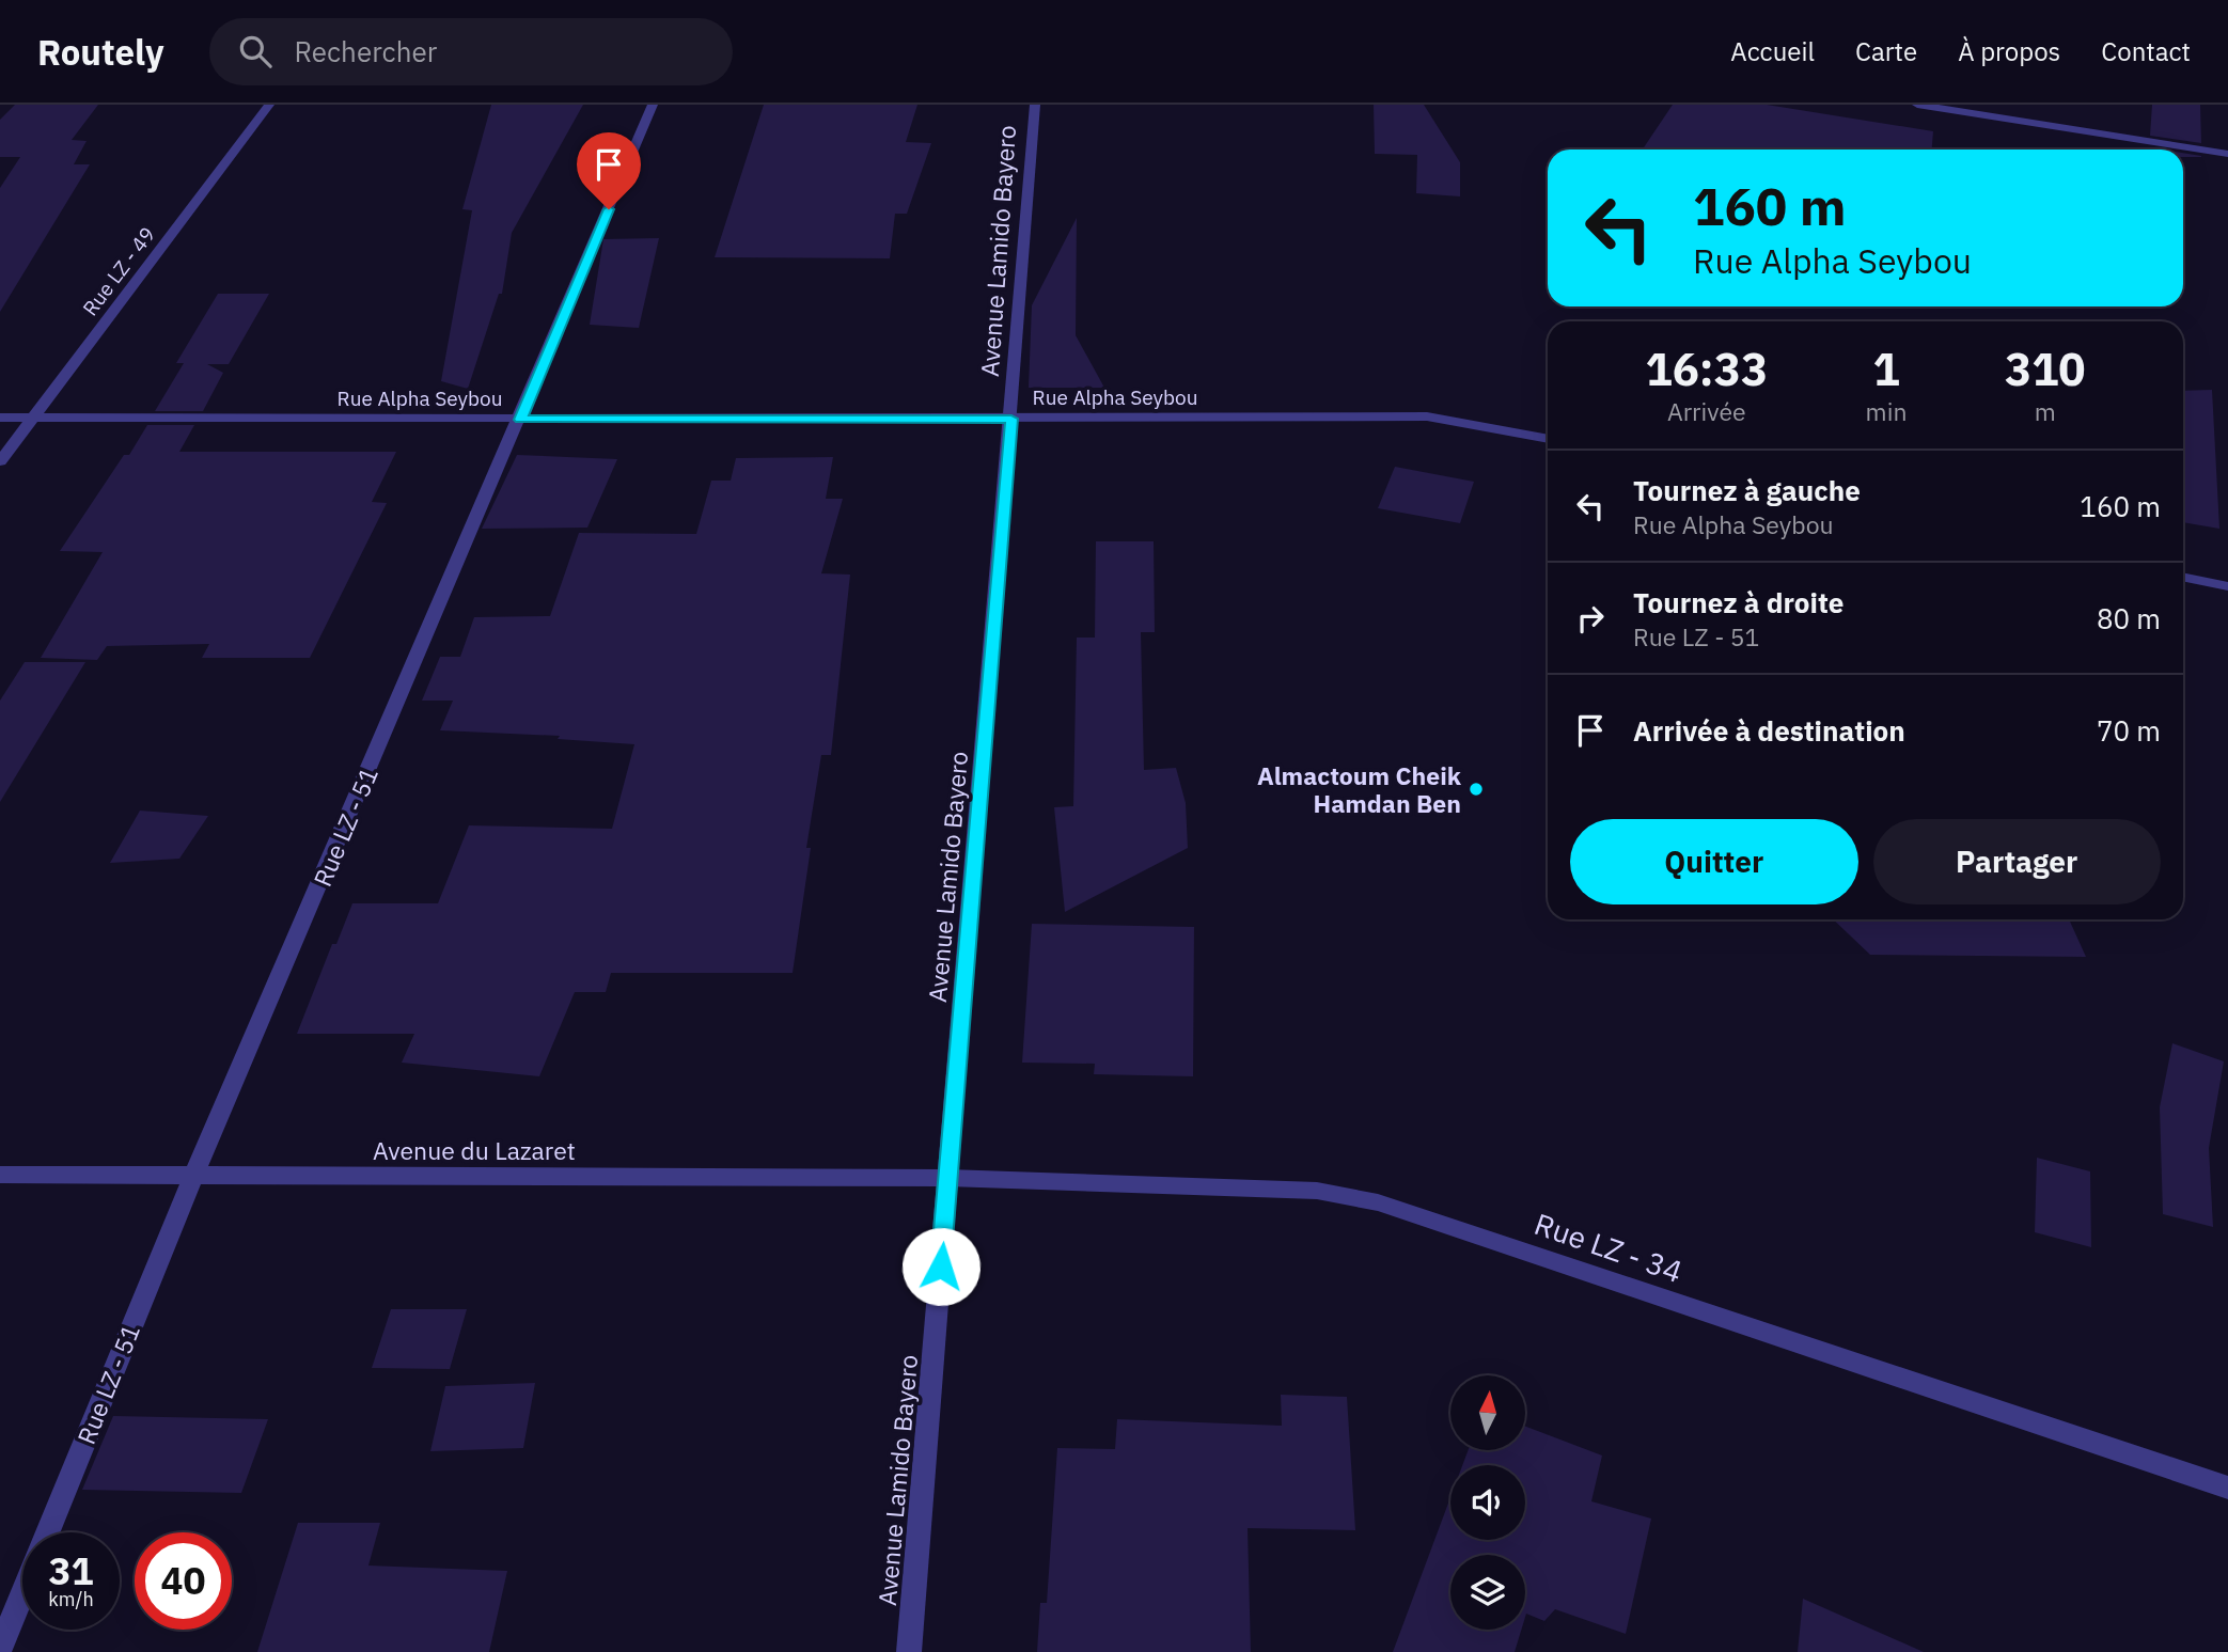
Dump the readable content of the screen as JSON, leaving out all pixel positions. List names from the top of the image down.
{
  "streets": {
    "street": [
      "Avenue Lamido Bayero",
      "Rue LZ - 49",
      "Rue Alpha Seybou",
      "Rue LZ - 51",
      "Avenue du Lazaret",
      "Rue LZ - 34"
    ]
  },
  "crossings": [
    ["Avenue Lamido Bayero", "Rue Alpha Seybou"],
    ["Avenue Lamido Bayero", "Avenue du Lazaret"],
    ["Avenue Lamido Bayero", "Rue LZ - 34"],
    ["Rue LZ - 49", "Rue Alpha Seybou"],
    ["Rue Alpha Seybou", "Rue LZ - 51"],
    ["Rue LZ - 51", "Avenue du Lazaret"],
    ["Avenue du Lazaret", "Rue LZ - 34"]
  ],
  "places": ["Almactoum Cheik Hamdan Ben"],
  "north": "top",
  "page": {
    "header": "Routely",
    "search": "Rechercher",
    "nav": [
      "Accueil",
      "Carte",
      "À propos",
      "Contact"
    ],
    "turn": ["160 m", "Rue Alpha Seybou"],
    "eta": [
      "16:33",
      "Arrivée",
      "1",
      "min",
      "310",
      "m"
    ],
    "list": [
      {
        "name": "Tournez à gauche",
        "note": "Rue Alpha Seybou",
        "value": "160 m"
      },
      {
        "name": "Tournez à droite",
        "note": "Rue LZ - 51",
        "value": "80 m"
      },
      {
        "name": "Arrivée à destination",
        "value": "70 m"
      }
    ],
    "buttons": ["Quitter", "Partager"],
    "speed": "31 km/h",
    "limit": "40"
  }
}
